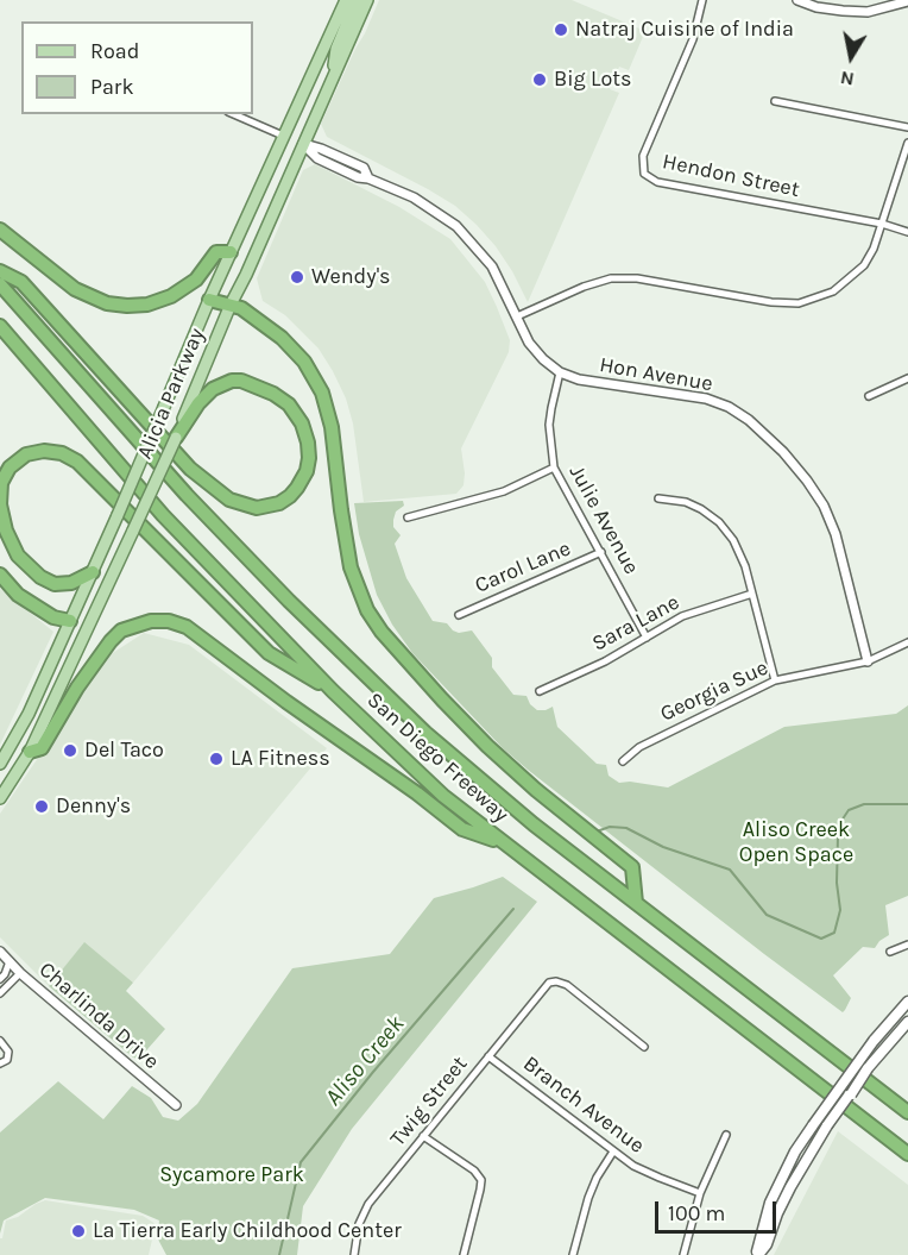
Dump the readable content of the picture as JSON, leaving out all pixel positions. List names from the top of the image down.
{
  "streets": {
    "highway": ["San Diego Freeway"],
    "main road": ["Alicia Parkway"],
    "street": [
      "Hendon Street",
      "Hon Avenue",
      "Julie Avenue",
      "Carol Lane",
      "Sara Lane",
      "Georgia Sue",
      "Charlinda Drive",
      "Twig Street",
      "Branch Avenue"
    ]
  },
  "crossings": [
    ["Hon Avenue", "Alicia Parkway"],
    ["Hon Avenue", "Julie Avenue"],
    ["Hon Avenue", "Georgia Sue"],
    ["Julie Avenue", "Carol Lane"],
    ["Julie Avenue", "Sara Lane"],
    ["Twig Street", "Branch Avenue"]
  ],
  "water": ["Aliso Creek"],
  "parks": ["Aliso Creek Open Space", "Sycamore Park"],
  "places": [
    "Natraj Cuisine of India",
    "Big Lots",
    "Wendy's",
    "Del Taco",
    "LA Fitness",
    "Denny's",
    "La Tierra Early Childhood Center"
  ],
  "legend": ["Road", "Park"],
  "scale_bar": "100 m",
  "north": "bottom"
}
